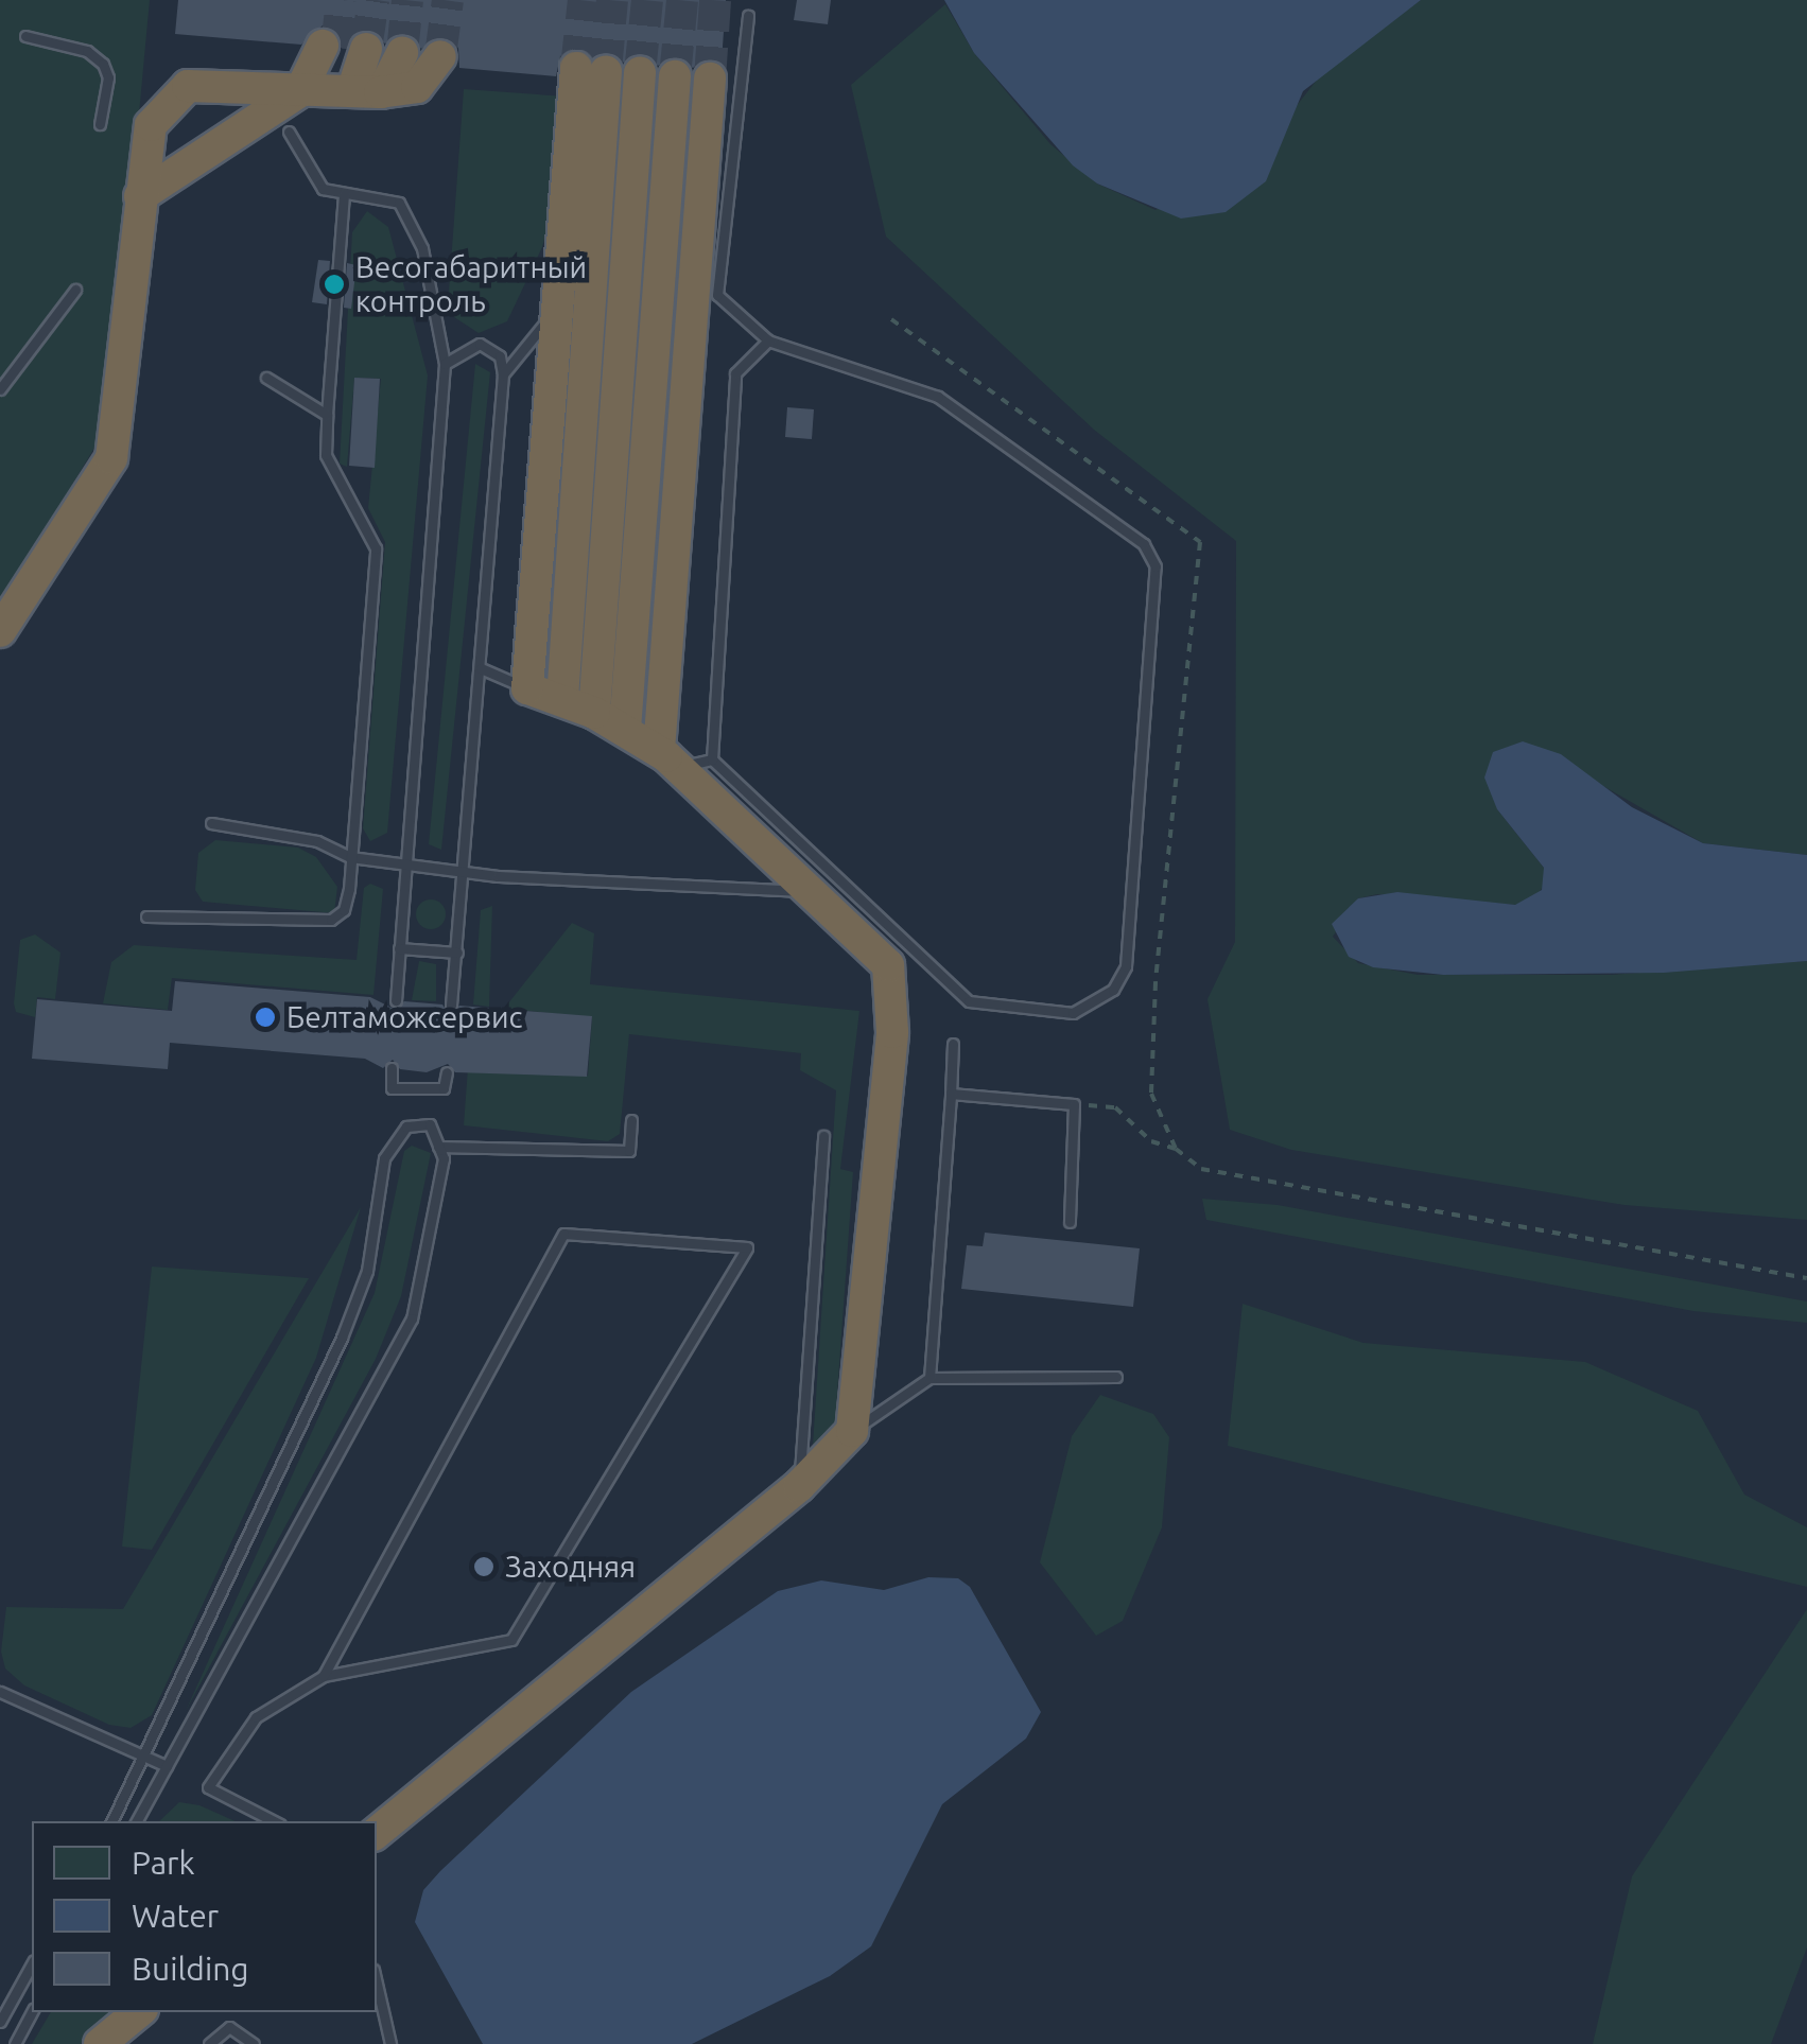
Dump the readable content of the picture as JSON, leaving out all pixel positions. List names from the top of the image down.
{
  "places": ["Весогабаритный контроль", "Белтаможсервис", "Заходняя"],
  "legend": ["Park", "Water", "Building"]
}
